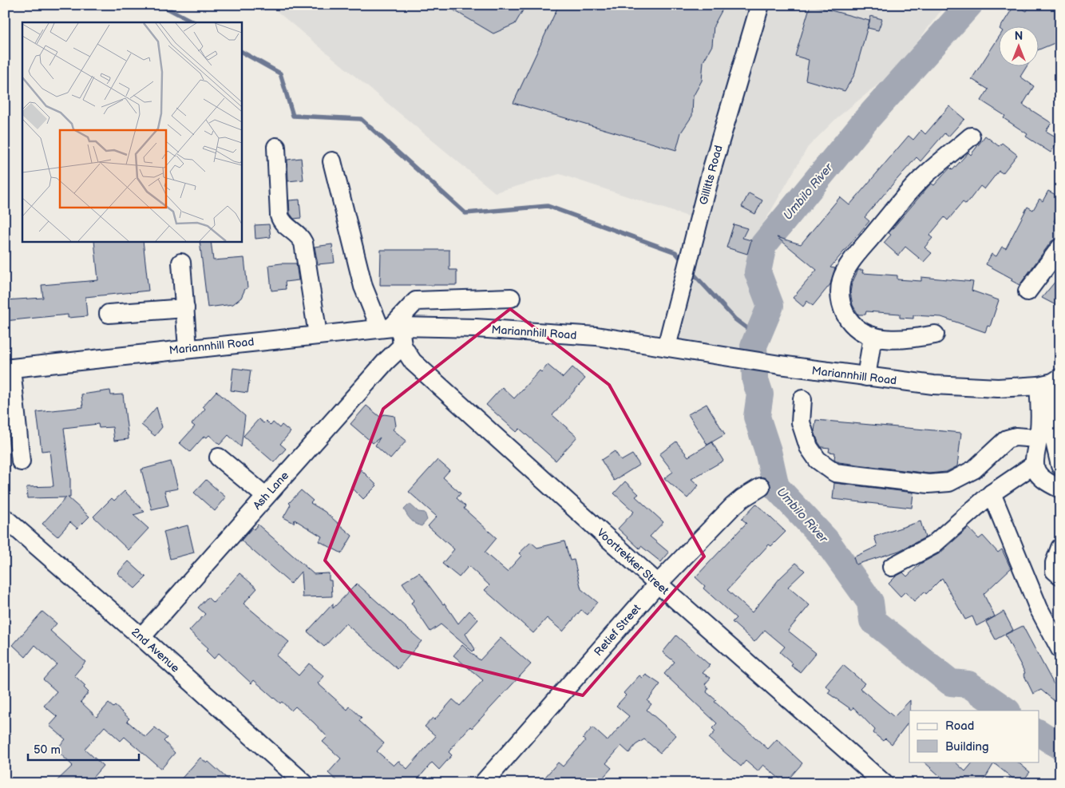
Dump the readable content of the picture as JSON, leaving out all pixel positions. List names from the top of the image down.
{
  "streets": {
    "street": [
      "Gillitts Road",
      "Mariannhill Road",
      "Ash Lane",
      "Voortrekker Street",
      "Retief Street",
      "2nd Avenue"
    ]
  },
  "crossings": [
    ["Gillitts Road", "Mariannhill Road"],
    ["Mariannhill Road", "Voortrekker Street"],
    ["Ash Lane", "Voortrekker Street"],
    ["Ash Lane", "2nd Avenue"],
    ["Voortrekker Street", "Retief Street"]
  ],
  "water": ["Umbilo River"],
  "legend": ["Road", "Building"],
  "scale_bar": "50 m",
  "north": "top"
}
